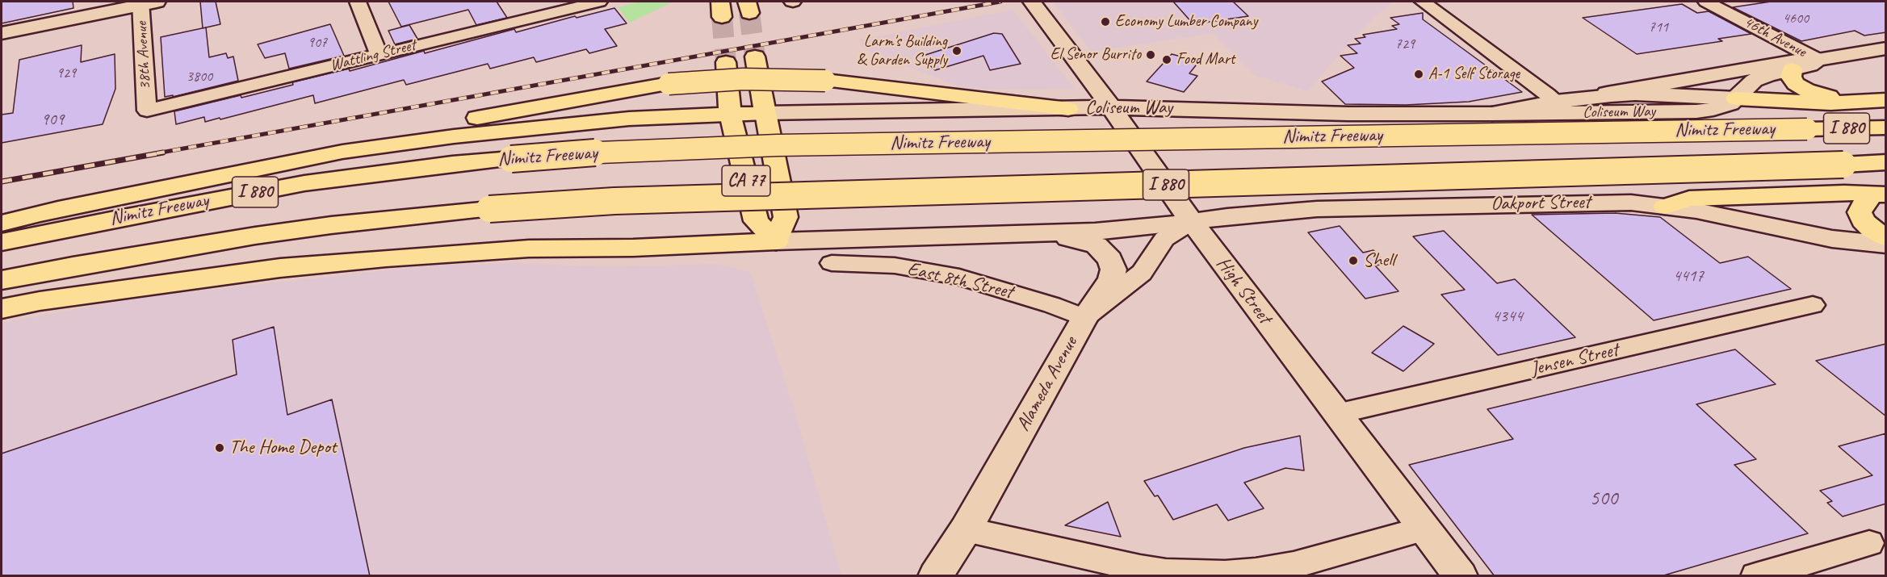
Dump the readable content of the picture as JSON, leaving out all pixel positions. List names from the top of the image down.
{
  "streets": {
    "highway": ["I 880", "Nimitz Freeway", "CA 77"],
    "main road": [
      "Coliseum Way",
      "Oakport Street",
      "High Street",
      "Alameda Avenue"
    ],
    "street": [
      "46th Avenue",
      "38th Avenue",
      "Wattling Street",
      "East 8th Street",
      "Jensen Street"
    ]
  },
  "crossings": [
    ["46th Avenue", "Coliseum Way"],
    ["38th Avenue", "Wattling Street"],
    ["Coliseum Way", "CA 77"],
    ["Coliseum Way", "High Street"],
    ["Oakport Street", "High Street"],
    ["Oakport Street", "Alameda Avenue"],
    ["East 8th Street", "Alameda Avenue"],
    ["High Street", "Jensen Street"],
    ["High Street", "Alameda Avenue"]
  ],
  "places": [
    "Economy Lumber Company",
    "Larm's Building & Garden Supply",
    "El Senor Burrito",
    "Food Mart",
    "A-1 Self Storage",
    "Shell",
    "The Home Depot"
  ],
  "house_numbers": [
    "4600",
    "711",
    "907",
    "729",
    "929",
    "3800",
    "909",
    "4417",
    "4344",
    "500"
  ]
}
